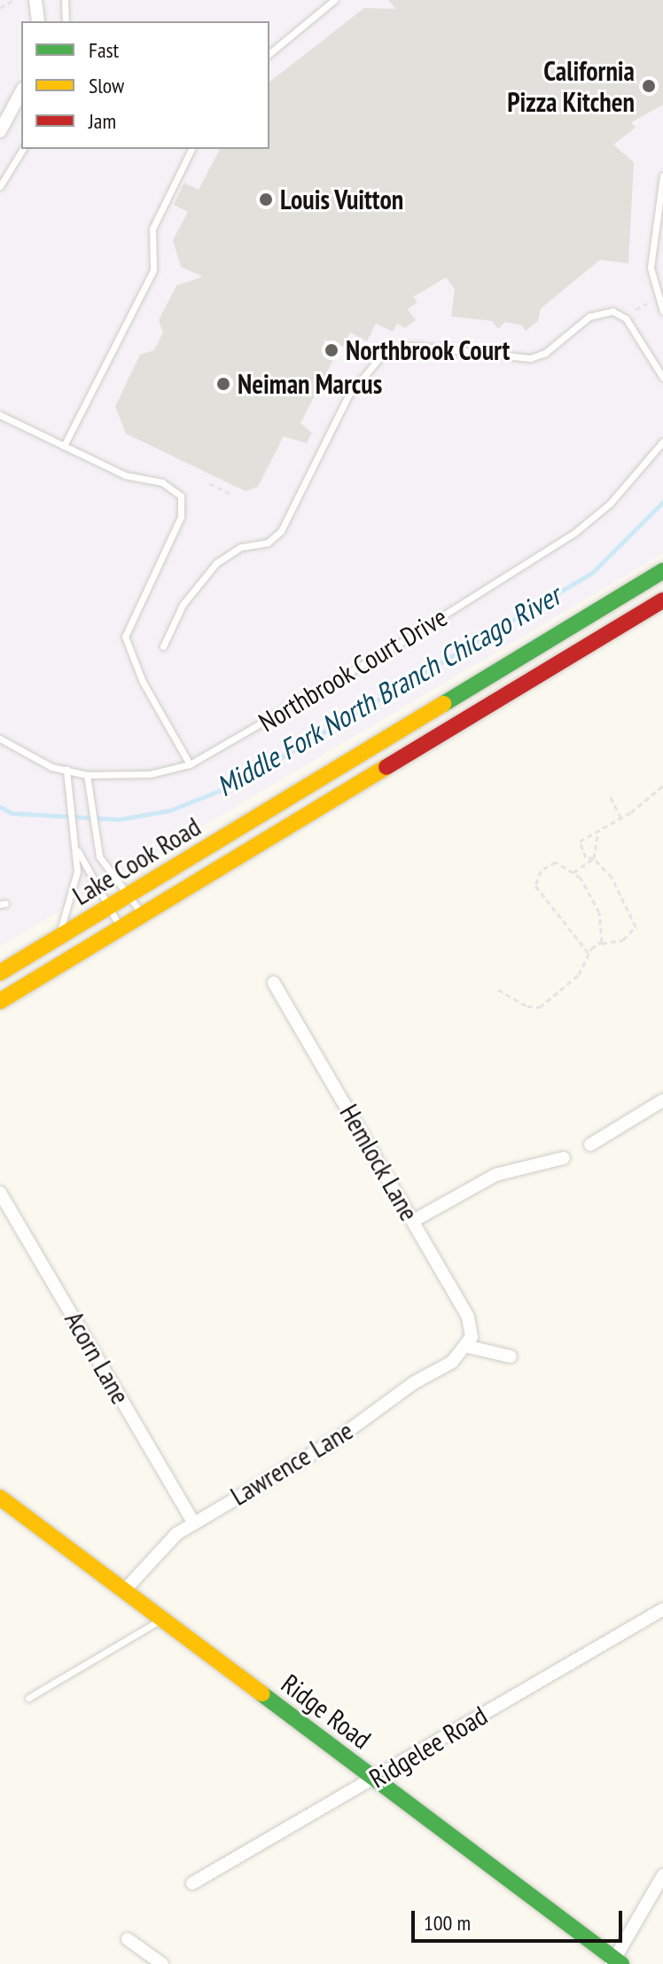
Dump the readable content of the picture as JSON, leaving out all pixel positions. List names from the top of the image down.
{
  "streets": {
    "main road": ["Lake Cook Road", "Ridge Road"],
    "street": [
      "Hemlock Lane",
      "Acorn Lane",
      "Lawrence Lane",
      "Ridgelee Road"
    ],
    "lane": ["Northbrook Court Drive"]
  },
  "crossings": [
    ["Hemlock Lane", "Lawrence Lane"],
    ["Acorn Lane", "Lawrence Lane"],
    ["Lawrence Lane", "Ridge Road"],
    ["Ridge Road", "Ridgelee Road"]
  ],
  "water": ["Middle Fork North Branch Chicago River"],
  "places": [
    "California Pizza Kitchen",
    "Louis Vuitton",
    "Northbrook Court",
    "Neiman Marcus"
  ],
  "legend": ["Fast", "Slow", "Jam"],
  "scale_bar": "100 m"
}
